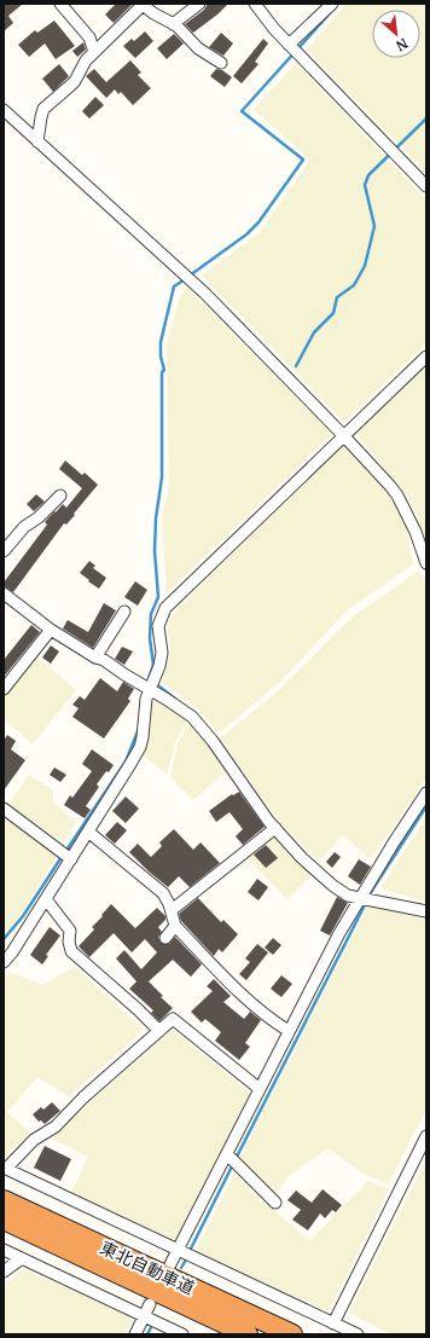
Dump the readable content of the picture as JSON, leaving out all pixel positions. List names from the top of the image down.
{
  "streets": {
    "highway": ["東北自動車道"]
  },
  "north": "bottom right"
}
